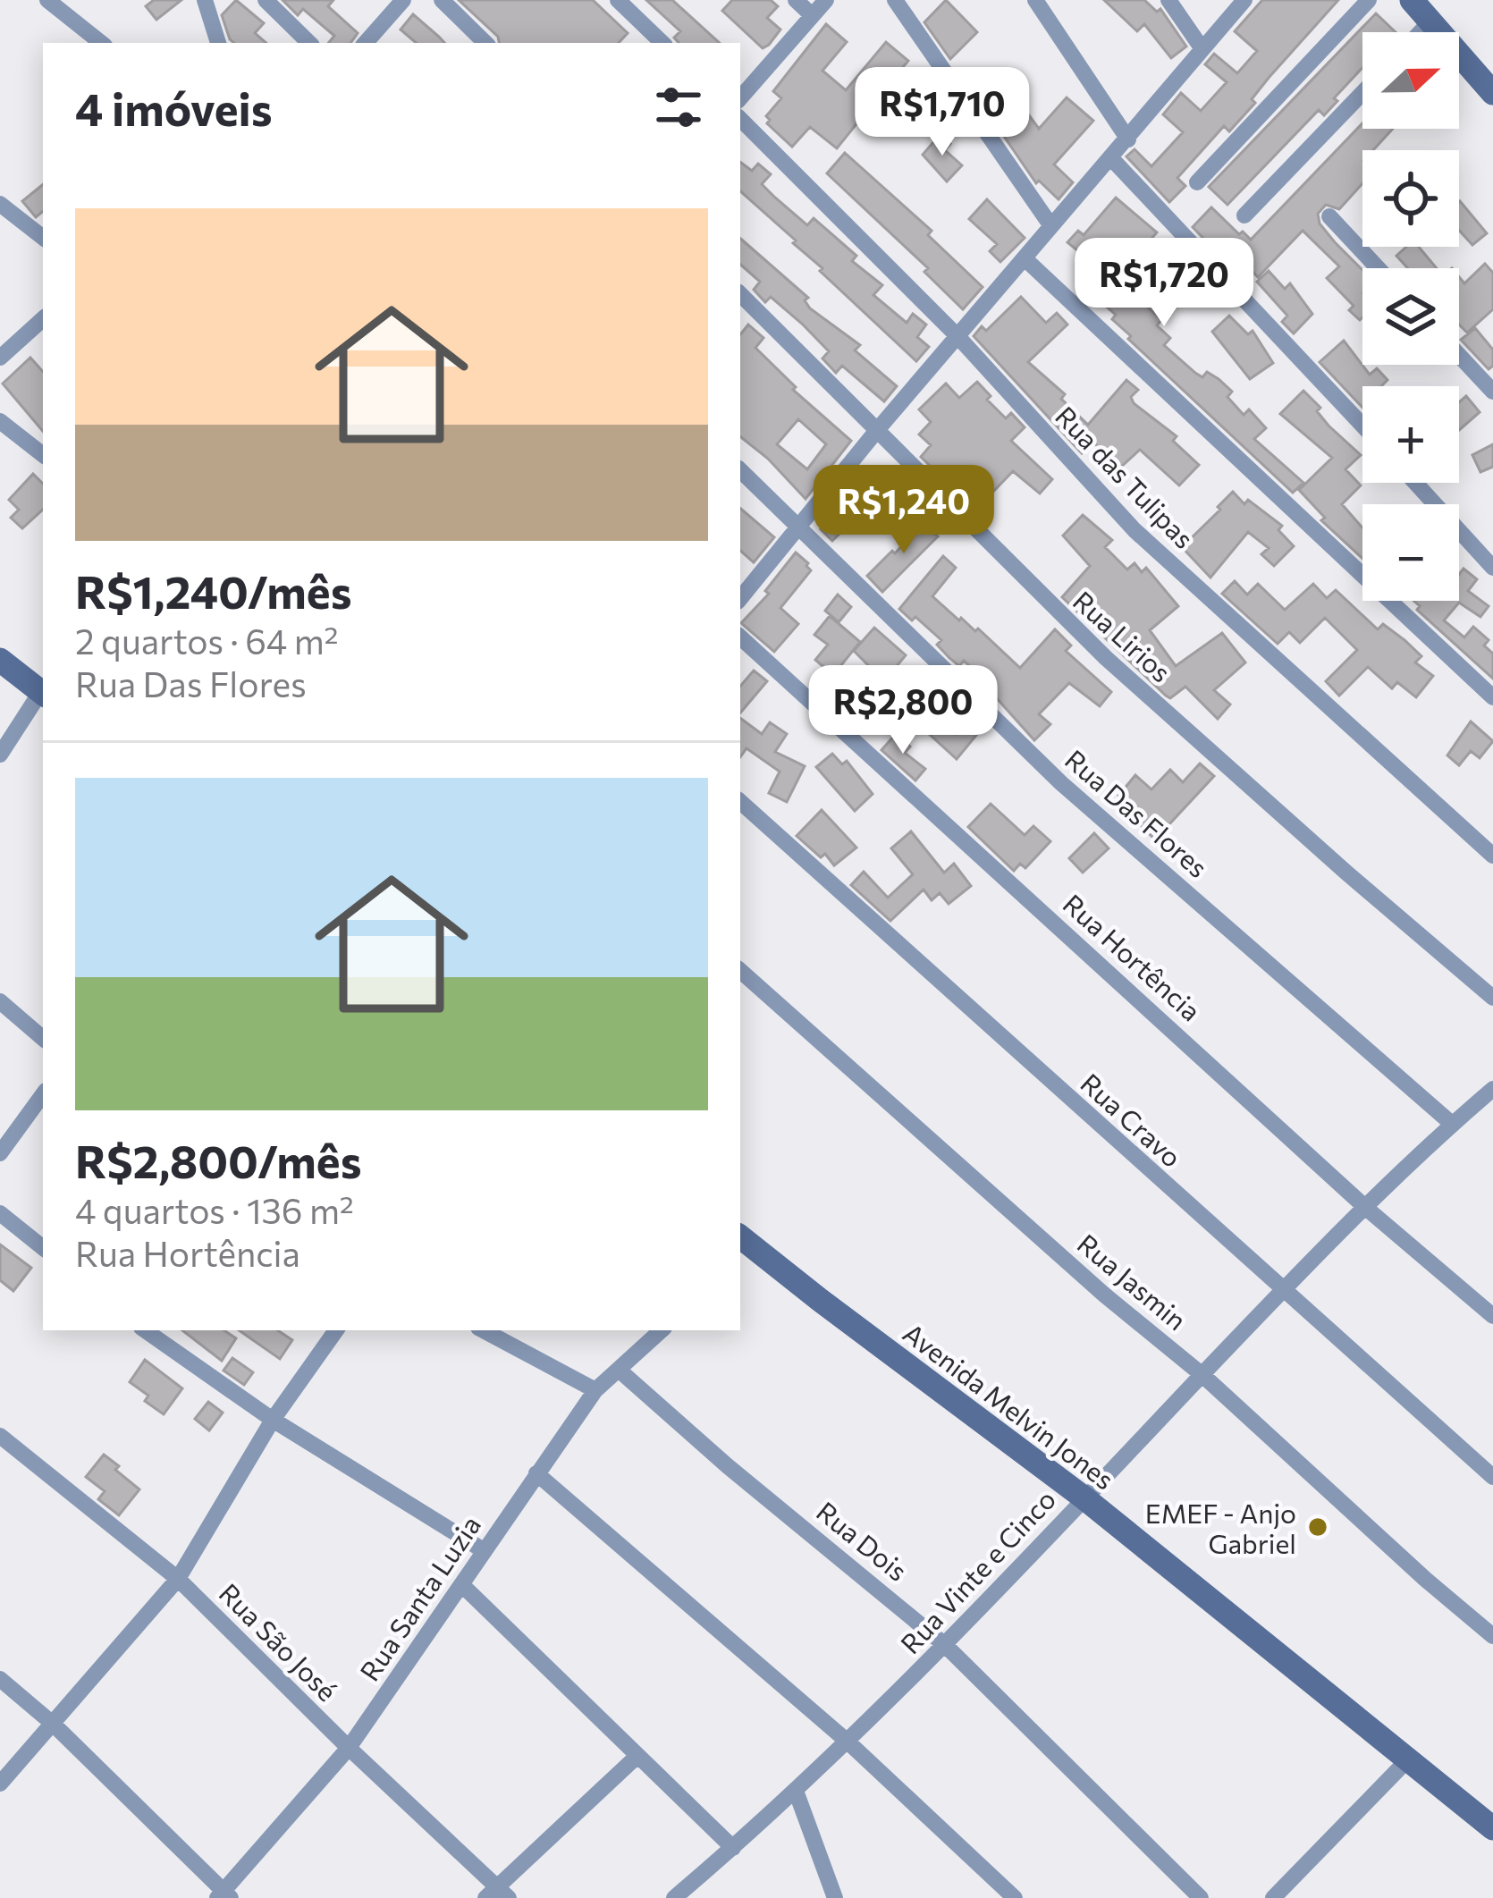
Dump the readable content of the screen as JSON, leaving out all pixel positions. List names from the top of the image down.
{
  "streets": {
    "main road": ["Avenida Melvin Jones"],
    "street": [
      "Rua das Tulipas",
      "Rua Lirios",
      "Rua Das Flores",
      "Rua Hortência",
      "Rua Cravo",
      "Rua Jasmin",
      "Rua Dois",
      "Rua Vinte e Cinco",
      "Rua Santa Luzia",
      "Rua São José"
    ]
  },
  "crossings": [
    ["Rua Das Flores", "Rua Vinte e Cinco"],
    ["Rua Hortência", "Rua Vinte e Cinco"],
    ["Rua Cravo", "Rua Vinte e Cinco"],
    ["Rua Jasmin", "Rua Vinte e Cinco"],
    ["Avenida Melvin Jones", "Rua Vinte e Cinco"],
    ["Rua Dois", "Rua Vinte e Cinco"],
    ["Rua Dois", "Rua Santa Luzia"],
    ["Rua Santa Luzia", "Rua São José"]
  ],
  "places": ["EMEF - Anjo Gabriel"],
  "north": "right",
  "page": {
    "map_buttons": ["+", "−"],
    "heading": "4 imóveis",
    "price": [
      "R$1,710",
      "R$1,720",
      "R$1,240",
      "R$2,800"
    ],
    "list": [
      {
        "name": "R$1,240/mês",
        "note": "2 quartos · 64 m² · Rua Das Flores"
      },
      {
        "name": "R$2,800/mês",
        "note": "4 quartos · 136 m² · Rua Hortência"
      }
    ]
  }
}
